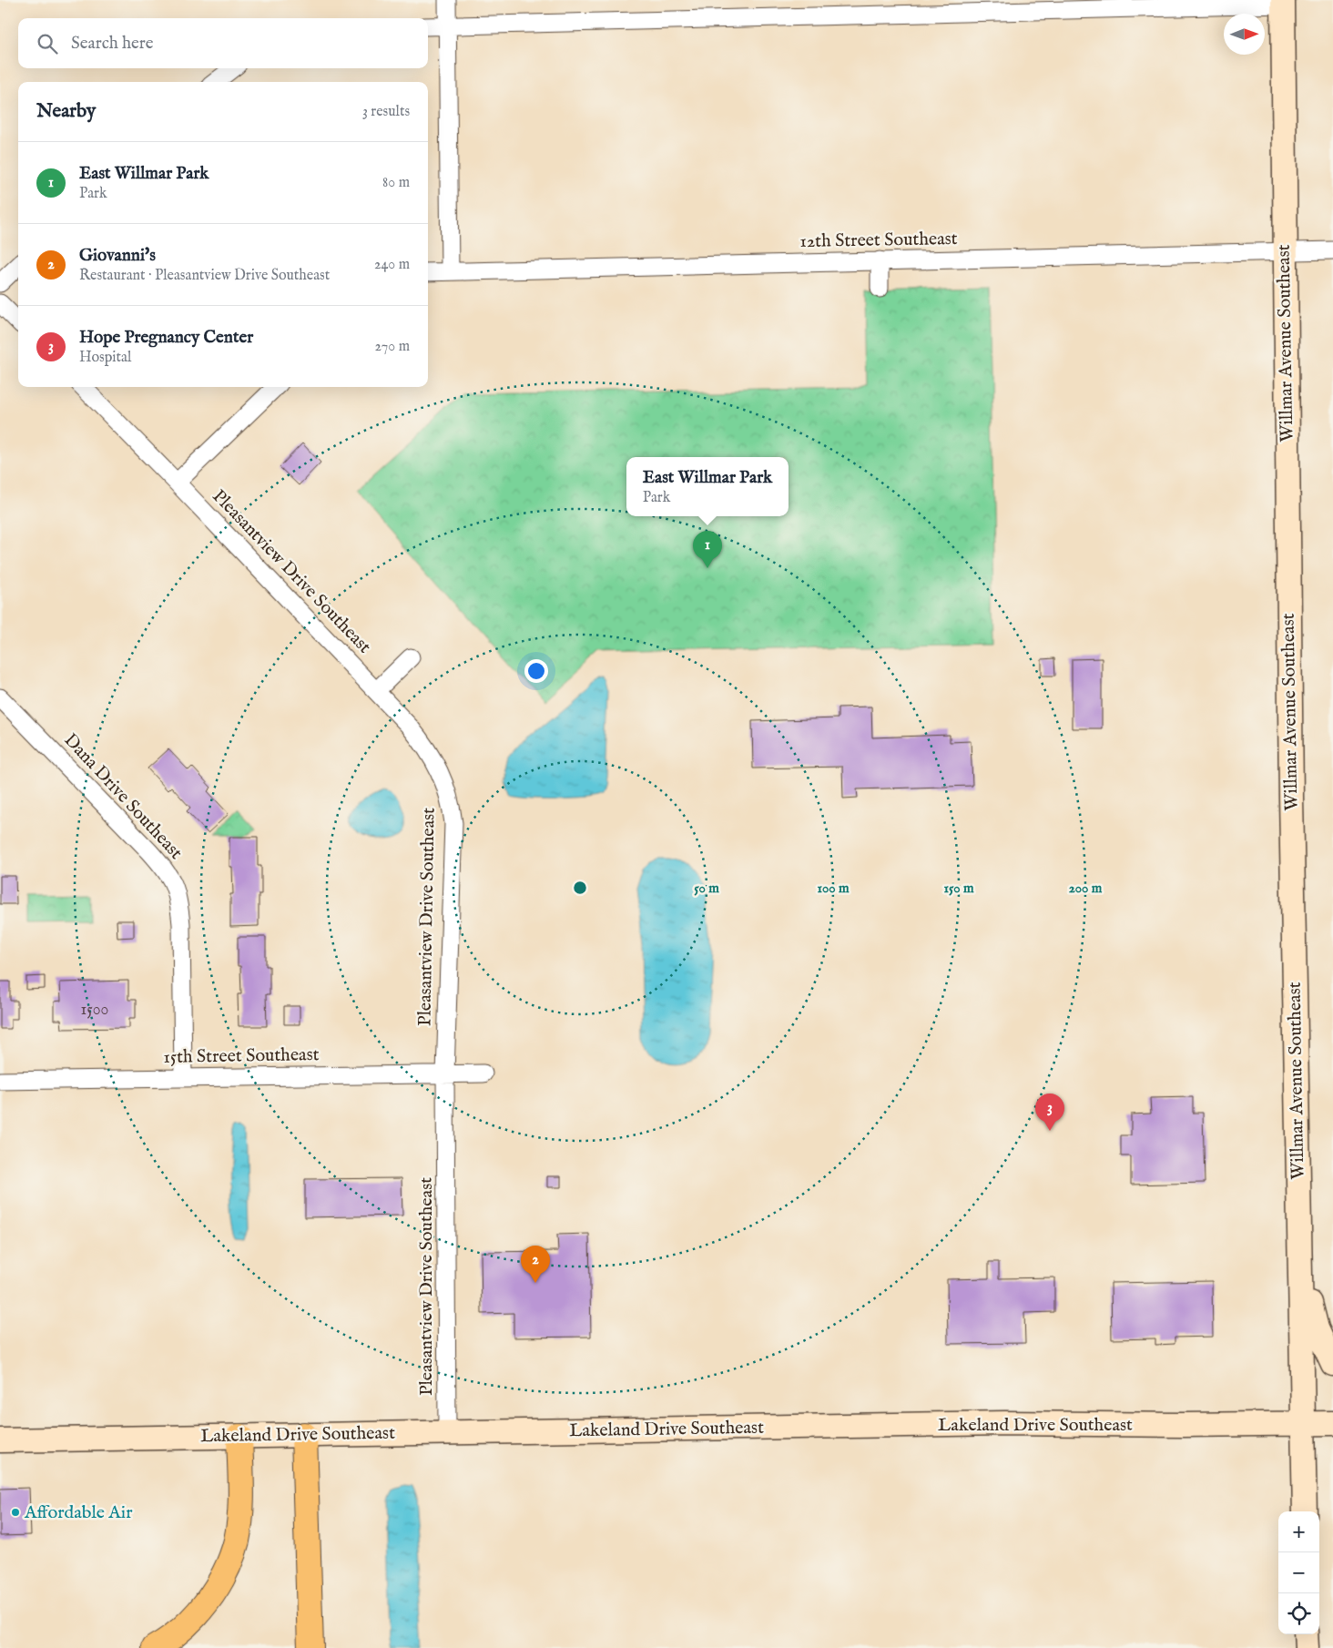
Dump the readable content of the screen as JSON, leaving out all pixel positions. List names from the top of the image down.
{
  "streets": {
    "main road": ["Willmar Avenue Southeast", "Lakeland Drive Southeast"],
    "street": [
      "12th Street Southeast",
      "Pleasantview Drive Southeast",
      "Dana Drive Southeast",
      "15th Street Southeast"
    ]
  },
  "crossings": [
    ["12th Street Southeast", "Willmar Avenue Southeast"],
    ["Willmar Avenue Southeast", "Lakeland Drive Southeast"],
    ["Pleasantview Drive Southeast", "15th Street Southeast"],
    ["Pleasantview Drive Southeast", "Lakeland Drive Southeast"],
    ["Dana Drive Southeast", "15th Street Southeast"]
  ],
  "places": ["Affordable Air"],
  "house_numbers": ["1500"],
  "north": "right",
  "page": {
    "search": "Search here",
    "heading": ["Nearby", "3 results"],
    "list": [
      {
        "mark": "1",
        "name": "East Willmar Park",
        "note": "Park",
        "value": "80 m"
      },
      {
        "mark": "2",
        "name": "Giovanni's",
        "note": "Restaurant · Pleasantview Drive Southeast",
        "value": "240 m"
      },
      {
        "mark": "3",
        "name": "Hope Pregnancy Center",
        "note": "Hospital",
        "value": "270 m"
      }
    ],
    "popup": ["East Willmar Park", "Park"],
    "pins": ["1", "3", "2"],
    "map_buttons": ["+", "−"]
  },
  "rings": [
    "50 m",
    "100 m",
    "150 m",
    "200 m"
  ]
}
